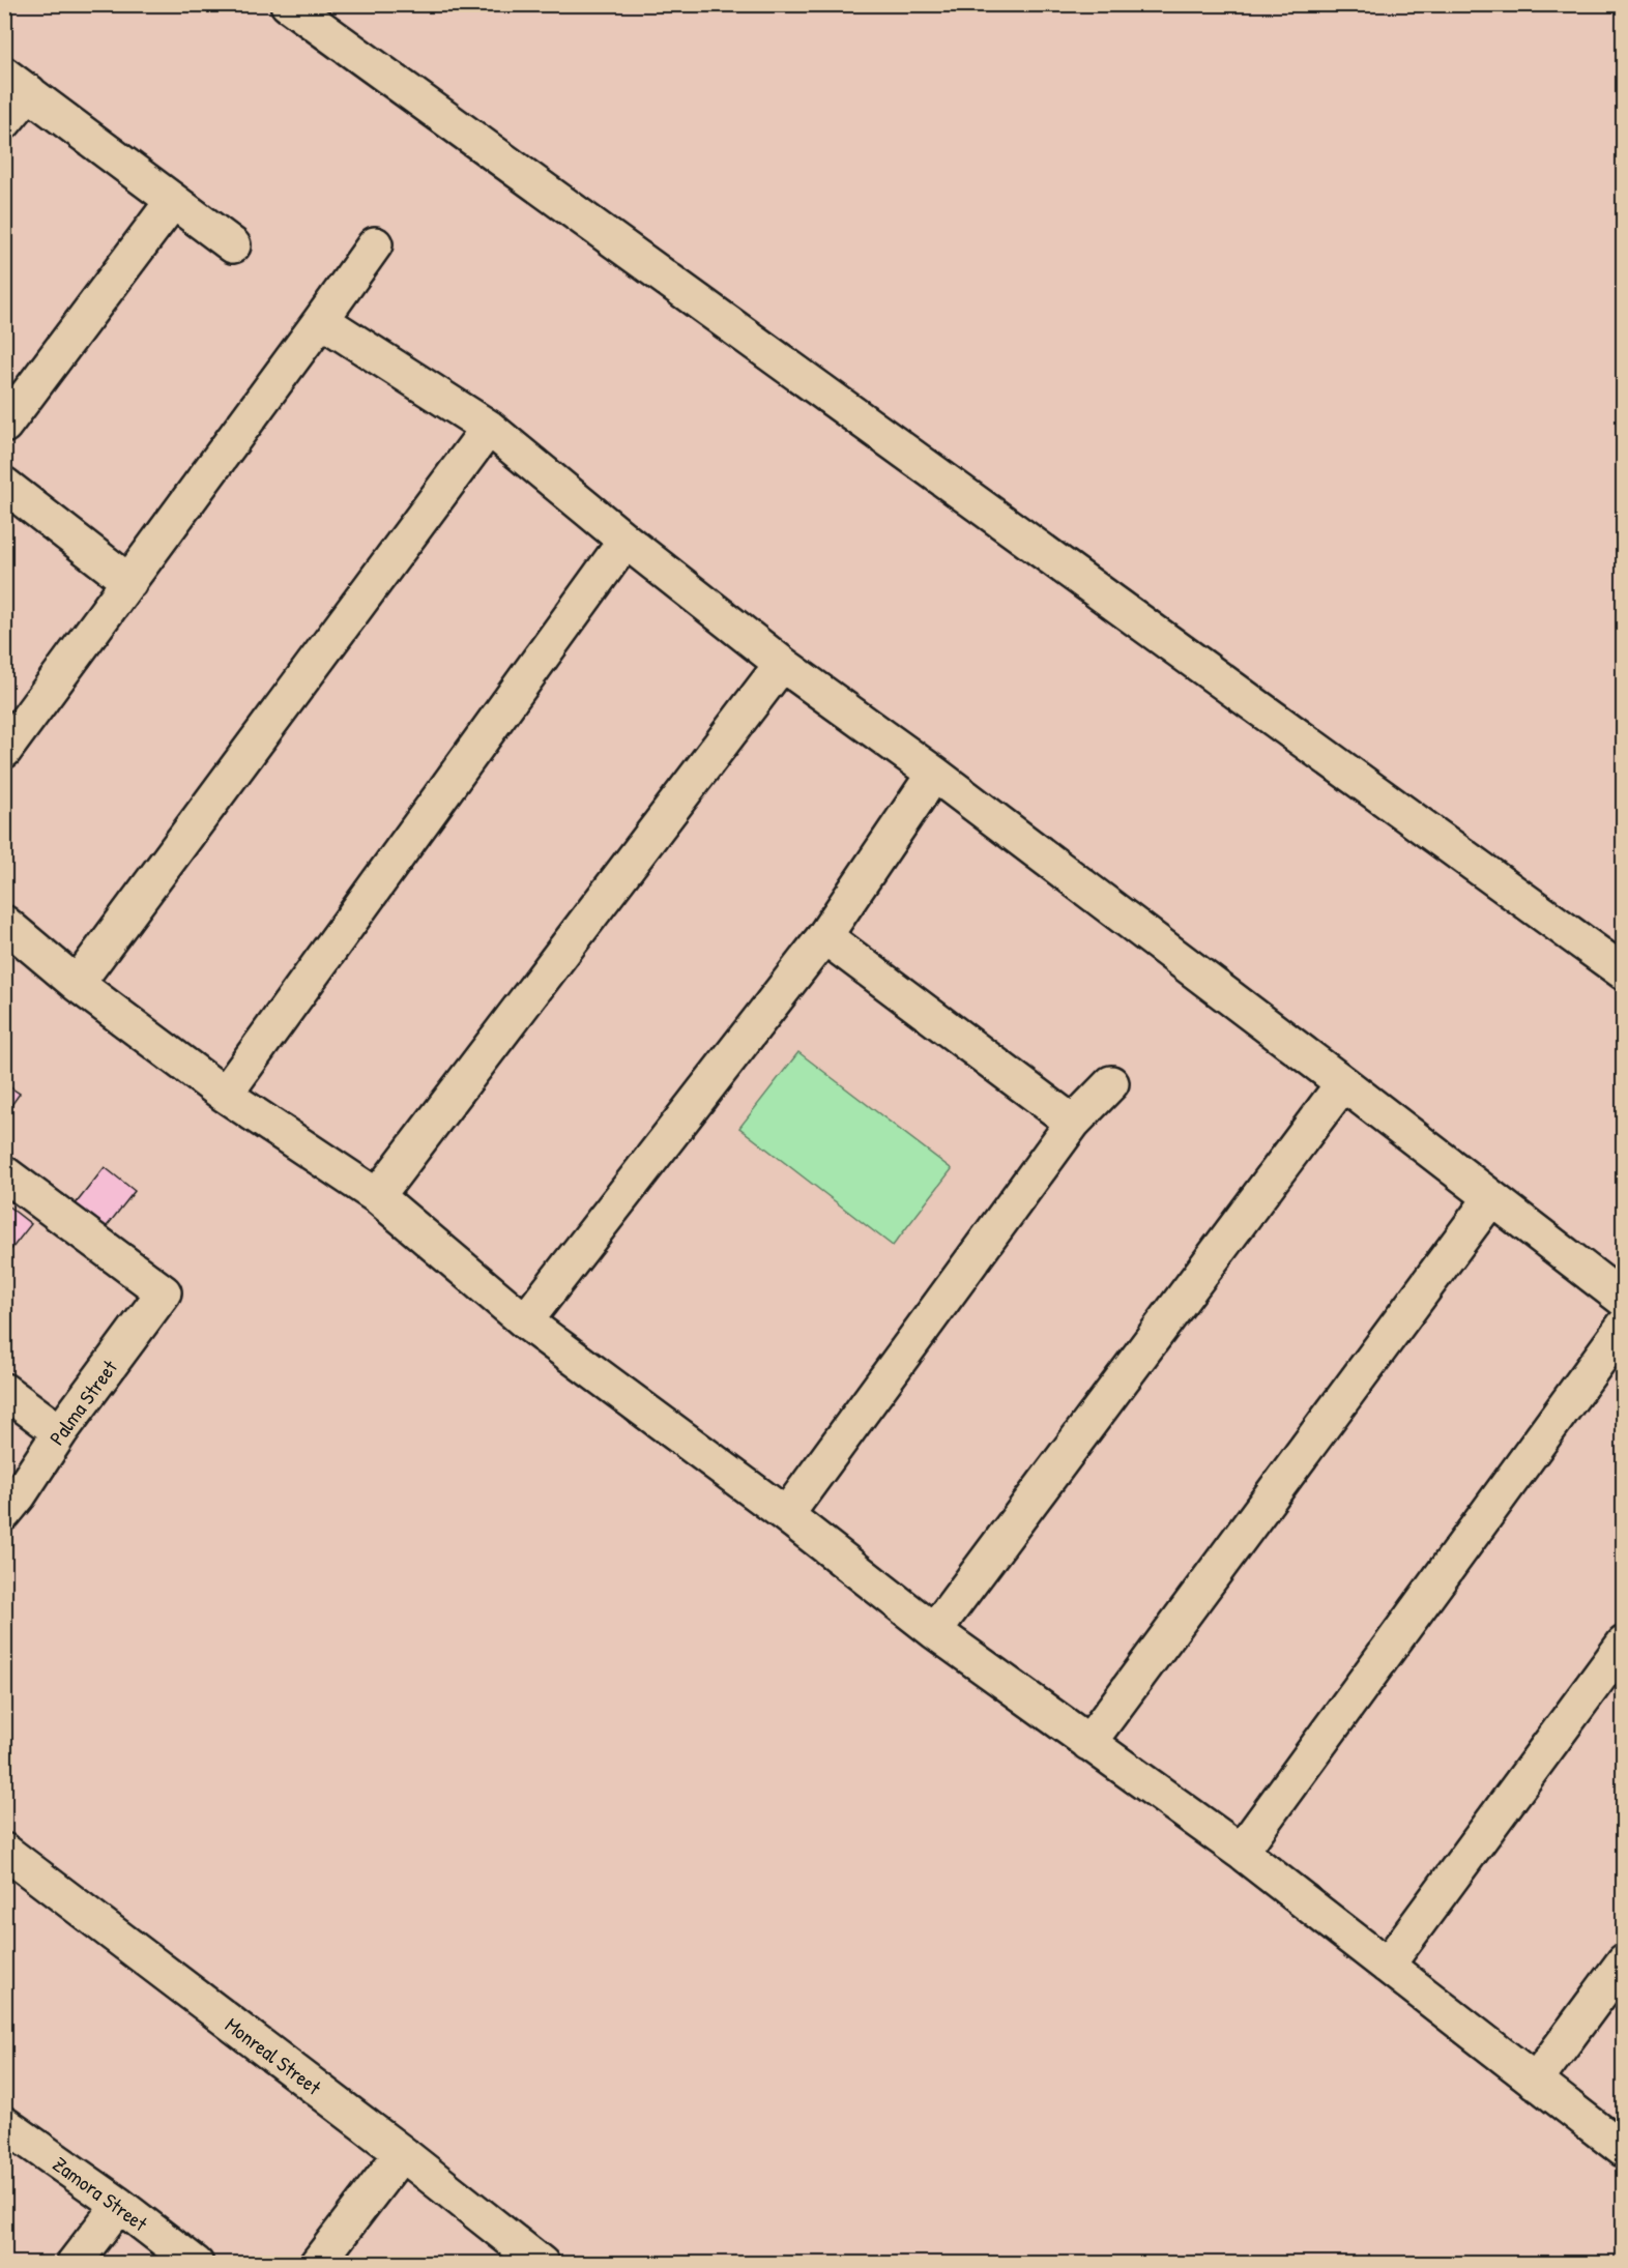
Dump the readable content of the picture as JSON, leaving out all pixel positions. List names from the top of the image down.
{
  "streets": {
    "street": ["Palma Street", "Monreal Street", "Zamora Street"]
  }
}
